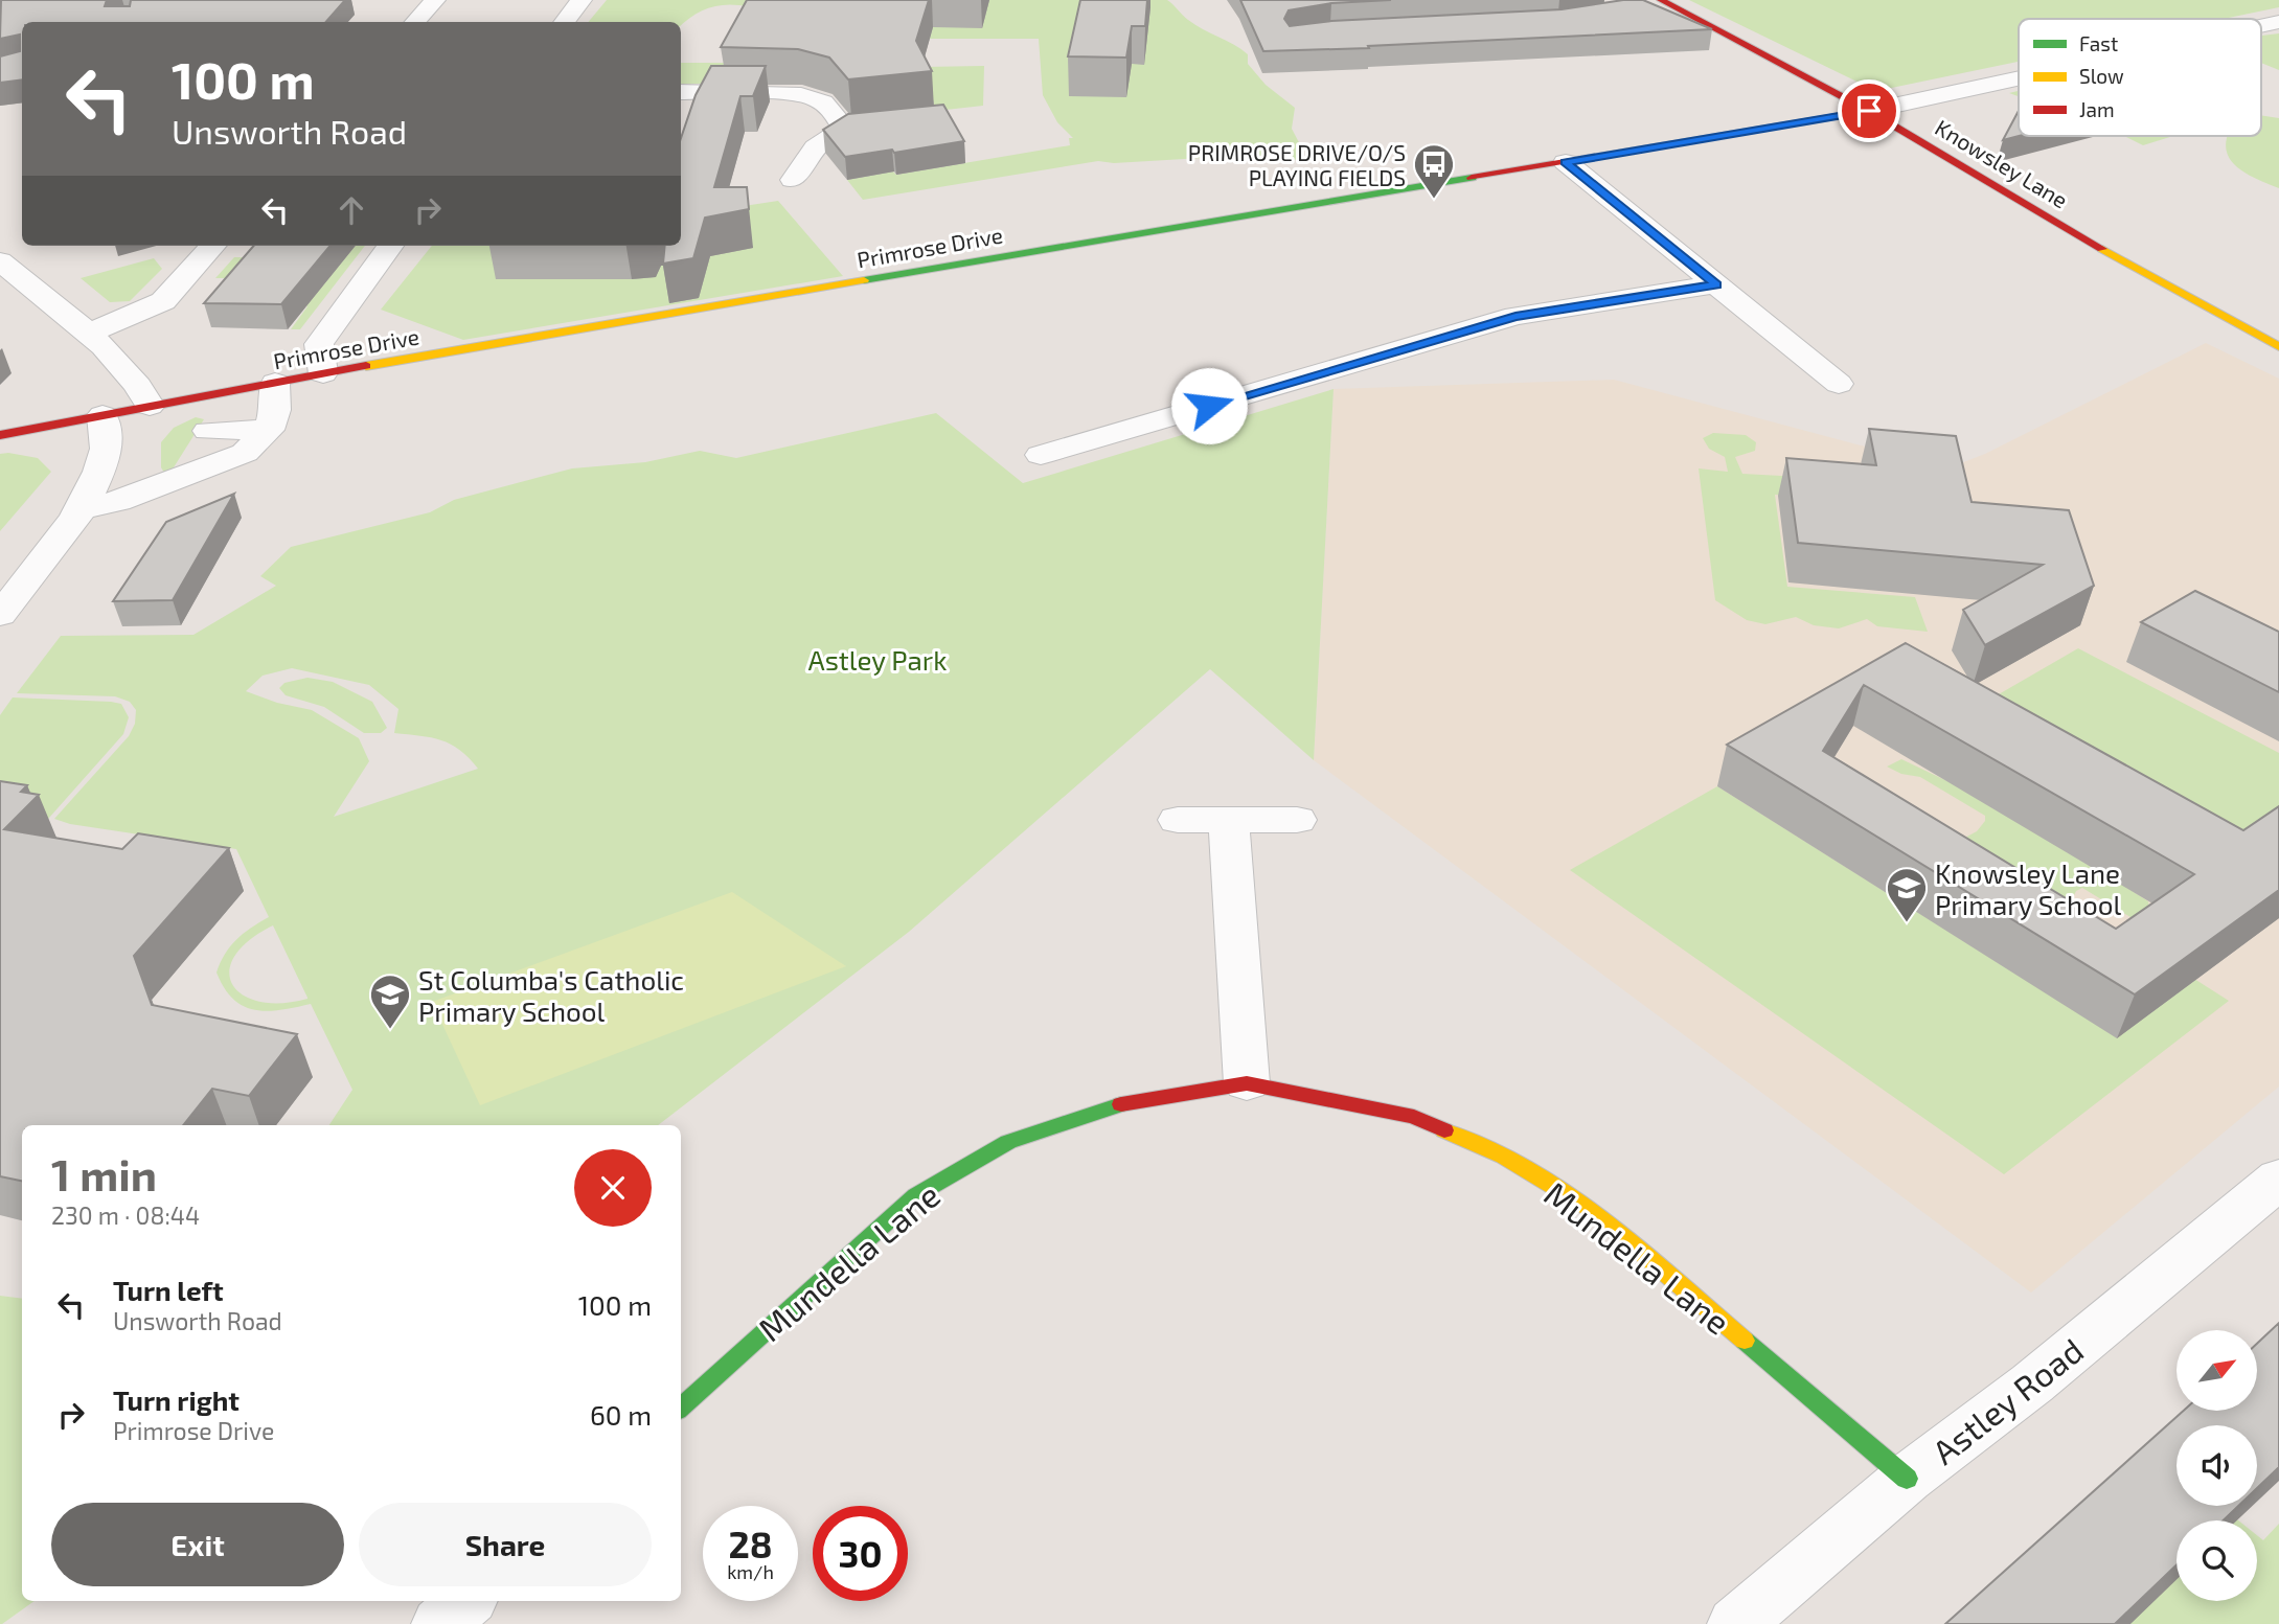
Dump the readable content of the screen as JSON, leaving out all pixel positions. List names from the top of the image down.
{
  "streets": {
    "street": [
      "Knowsley Lane",
      "Primrose Drive",
      "Mundella Lane",
      "Astley Road"
    ]
  },
  "crossings": [
    ["Knowsley Lane", "Primrose Drive"],
    ["Mundella Lane", "Astley Road"]
  ],
  "parks": ["Astley Park"],
  "places": {
    "bus stop": ["PRIMROSE DRIVE/O/S PLAYING FIELDS"],
    "school or university": ["Knowsley Lane Primary School", "St Columba's Catholic Primary School"]
  },
  "legend": ["Fast", "Slow", "Jam"],
  "north": "top right",
  "page": {
    "turn": ["100 m", "Unsworth Road"],
    "heading": ["1 min", "230 m · 08:44"],
    "list": [
      {
        "name": "Turn left",
        "note": "Unsworth Road",
        "value": "100 m"
      },
      {
        "name": "Turn right",
        "note": "Primrose Drive",
        "value": "60 m"
      }
    ],
    "buttons": ["Exit", "Share"],
    "speed": "28 km/h",
    "limit": "30"
  }
}
